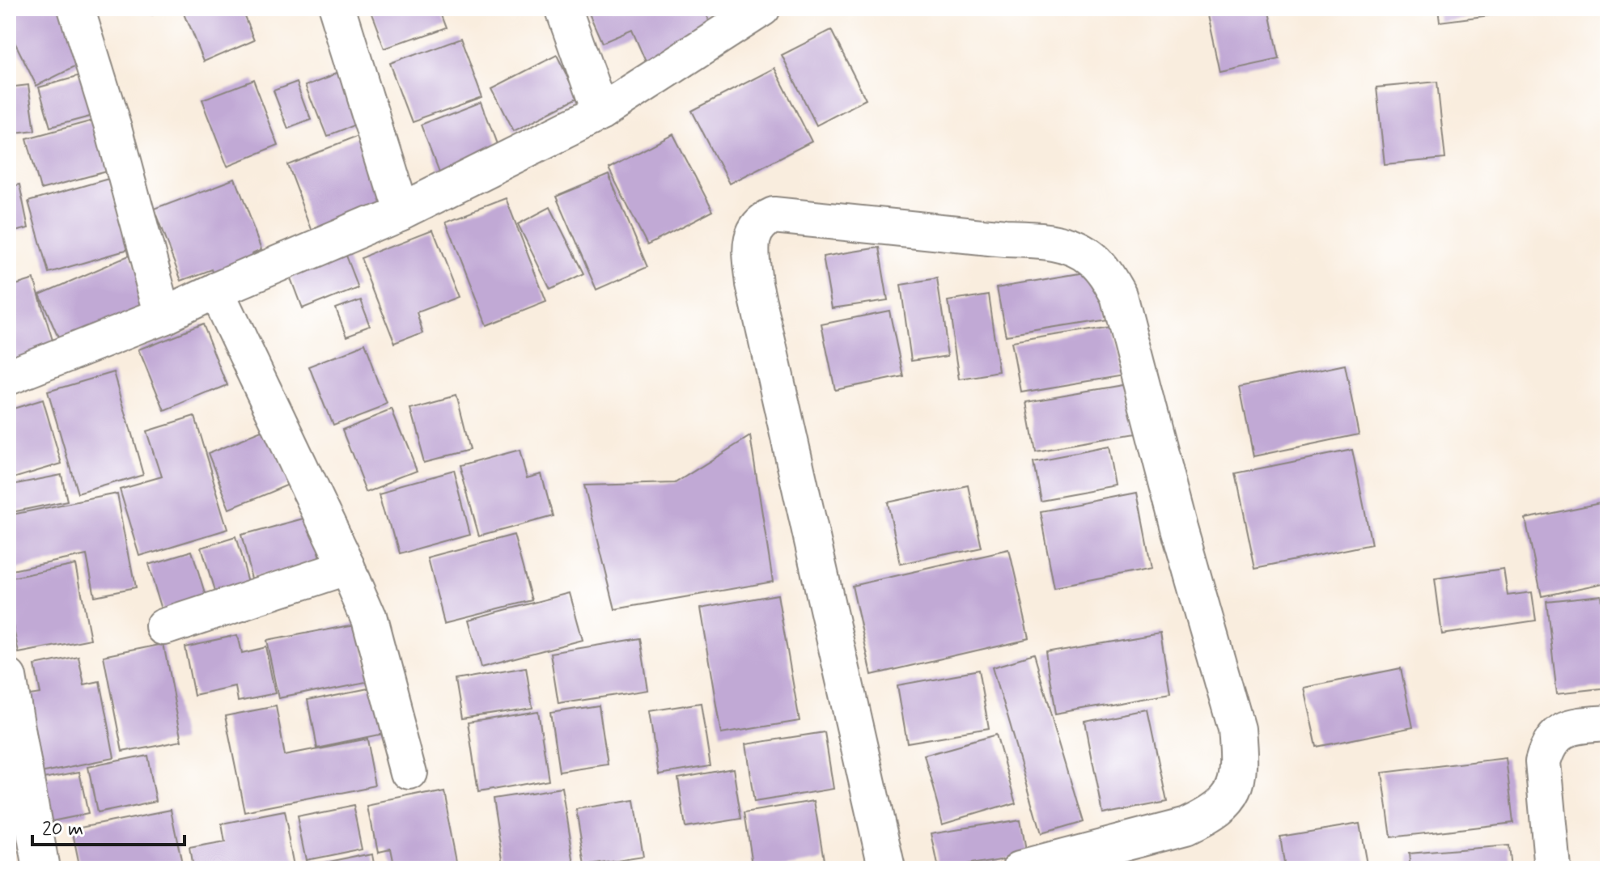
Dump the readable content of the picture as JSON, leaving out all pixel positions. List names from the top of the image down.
{
  "scale_bar": "20 m"
}
